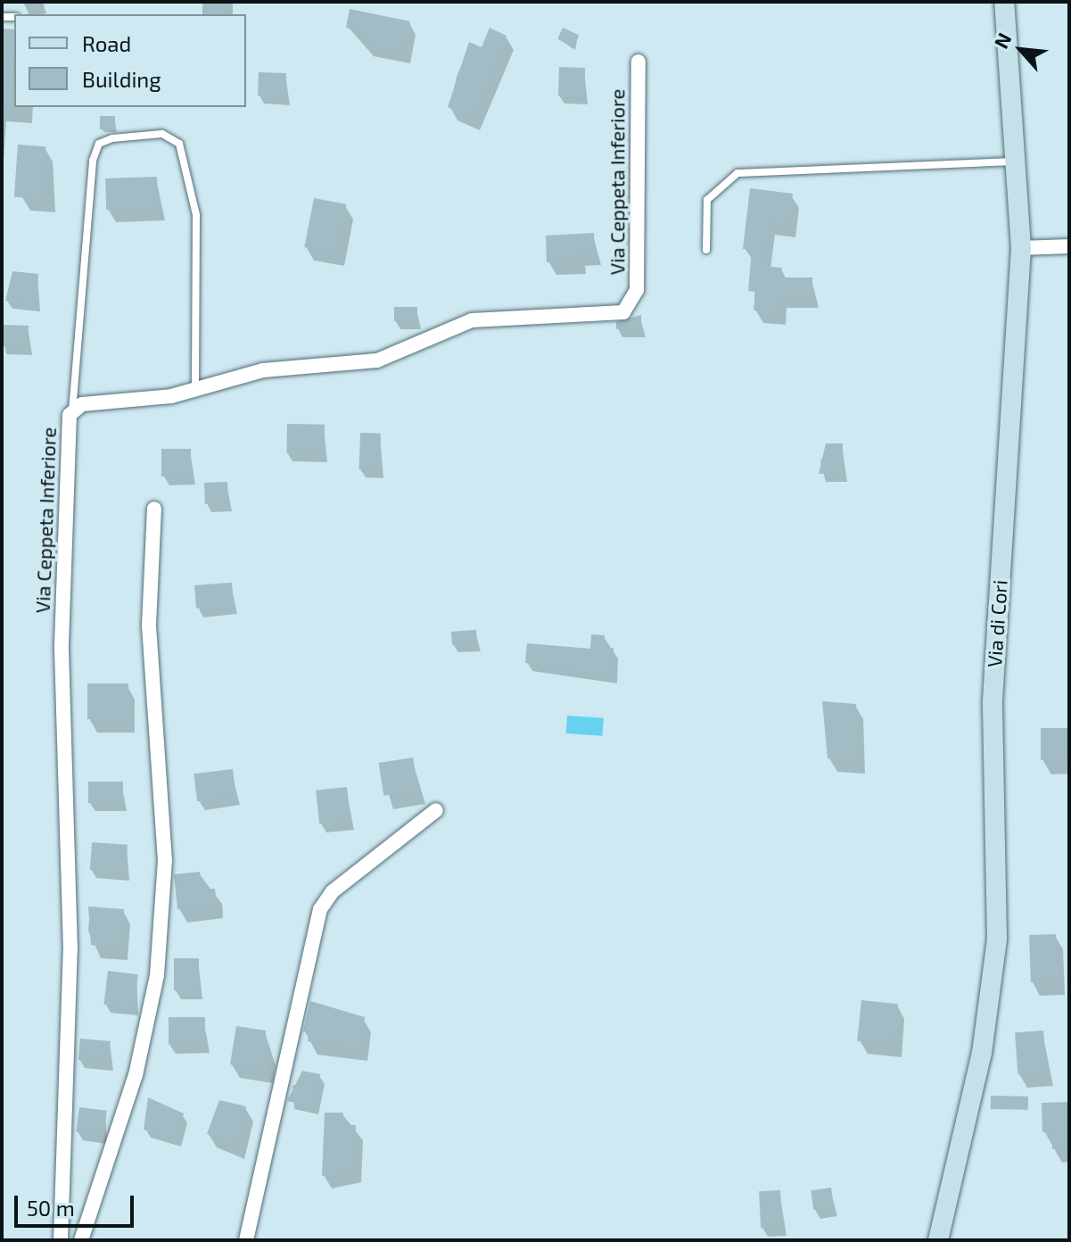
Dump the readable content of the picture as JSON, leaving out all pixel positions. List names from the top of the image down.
{
  "streets": {
    "main road": ["Via di Cori"],
    "street": ["Via Ceppeta Inferiore"]
  },
  "legend": ["Road", "Building"],
  "scale_bar": "50 m",
  "north": "top left"
}
